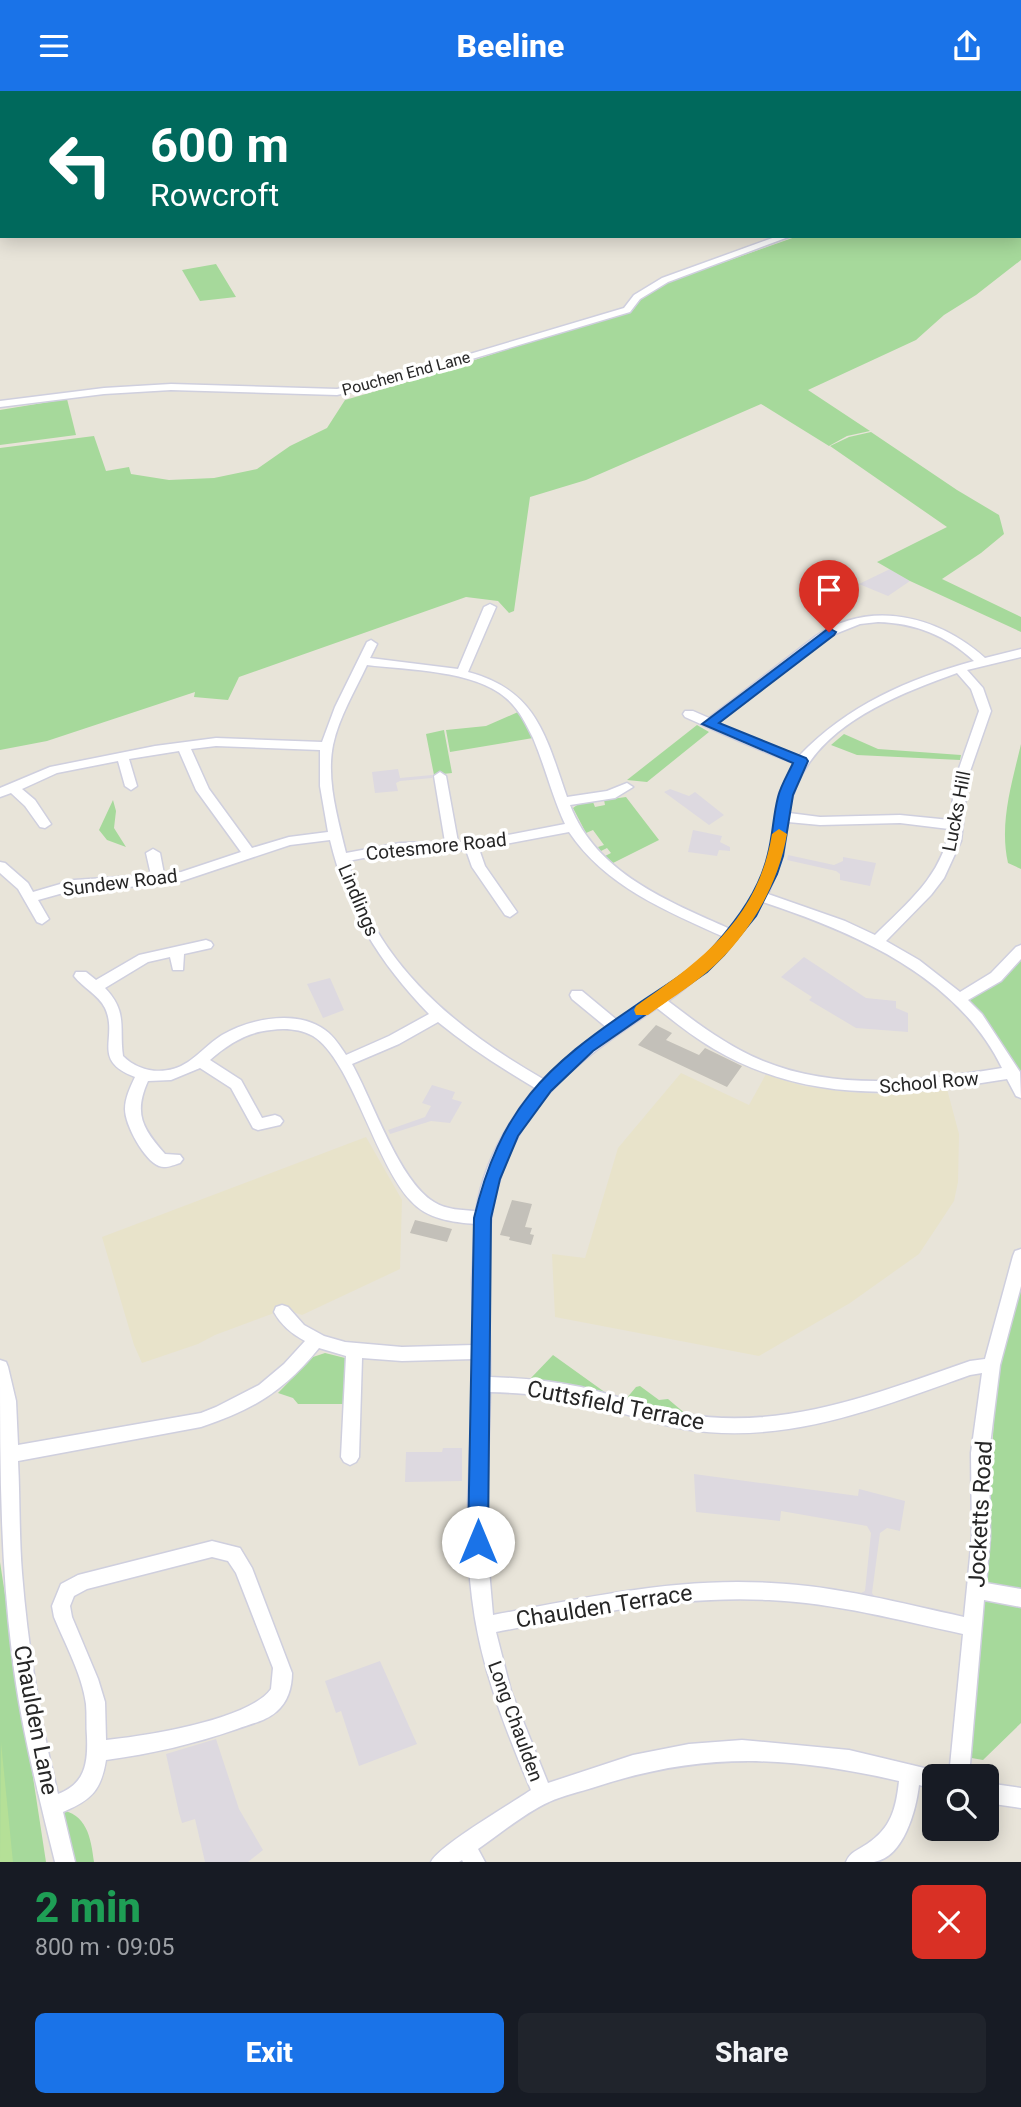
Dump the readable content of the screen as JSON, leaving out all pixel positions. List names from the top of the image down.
{
  "streets": {
    "street": [
      "Pouchen End Lane",
      "Lucks Hill",
      "Cotesmore Road",
      "Sundew Road",
      "Lindlings",
      "School Row",
      "Cuttsfield Terrace",
      "Jocketts Road",
      "Chaulden Terrace",
      "Chaulden Lane",
      "Long Chaulden"
    ]
  },
  "crossings": [
    ["Lucks Hill", "Long Chaulden"],
    ["Cotesmore Road", "Lindlings"],
    ["Sundew Road", "Lindlings"],
    ["Lindlings", "Long Chaulden"],
    ["School Row", "Long Chaulden"],
    ["Cuttsfield Terrace", "Jocketts Road"],
    ["Cuttsfield Terrace", "Long Chaulden"],
    ["Jocketts Road", "Chaulden Terrace"],
    ["Chaulden Terrace", "Long Chaulden"]
  ],
  "page": {
    "header": "Beeline",
    "turn": ["600 m", "Rowcroft"],
    "heading": ["2 min", "800 m · 09:05"],
    "buttons": ["Exit", "Share"]
  }
}
